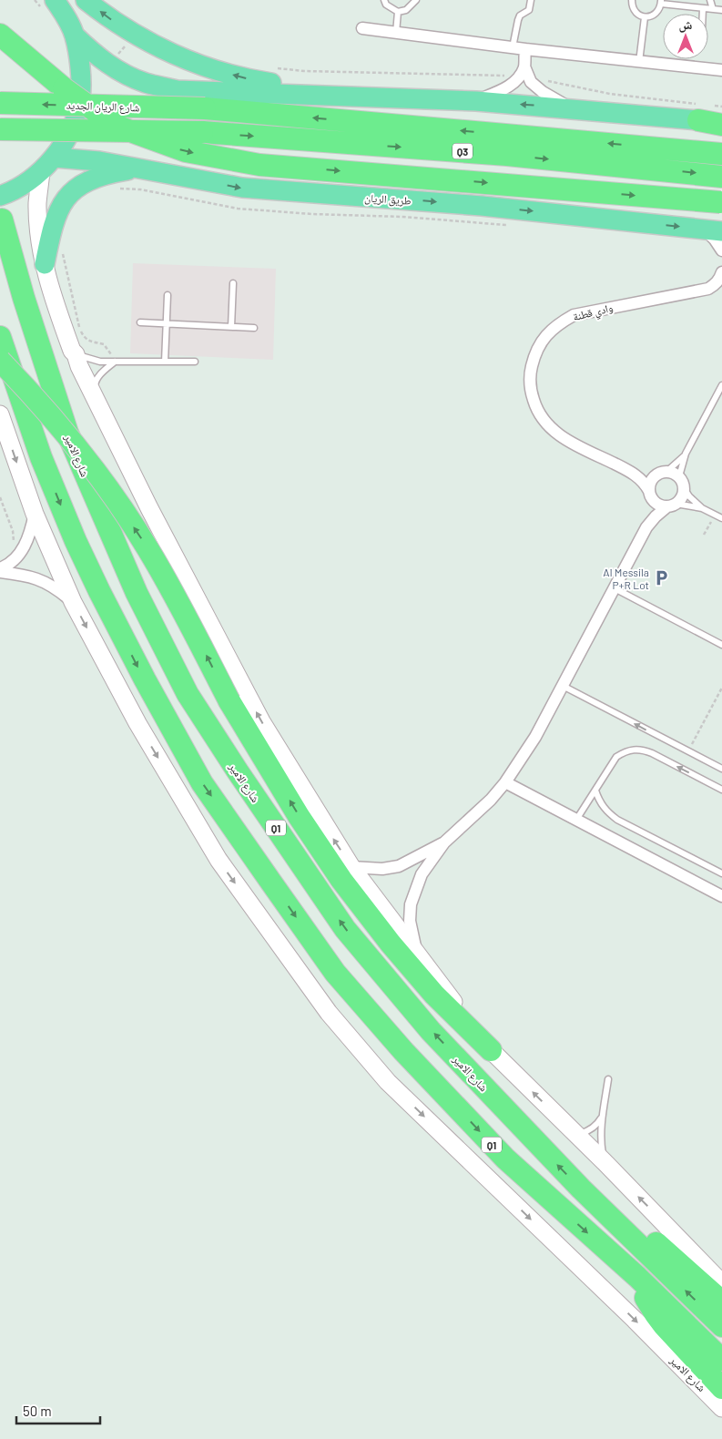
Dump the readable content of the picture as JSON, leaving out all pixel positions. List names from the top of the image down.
{
  "streets": {
    "highway": [
      "شارع الريان الجديد",
      "Q3",
      "شارع الامير",
      "Q1"
    ],
    "main road": ["طريق الريان"],
    "street": ["وادي قطنة"]
  },
  "places": {
    "parking": ["Al Messila P+R Lot"]
  },
  "scale_bar": "50 m",
  "north": "top"
}
